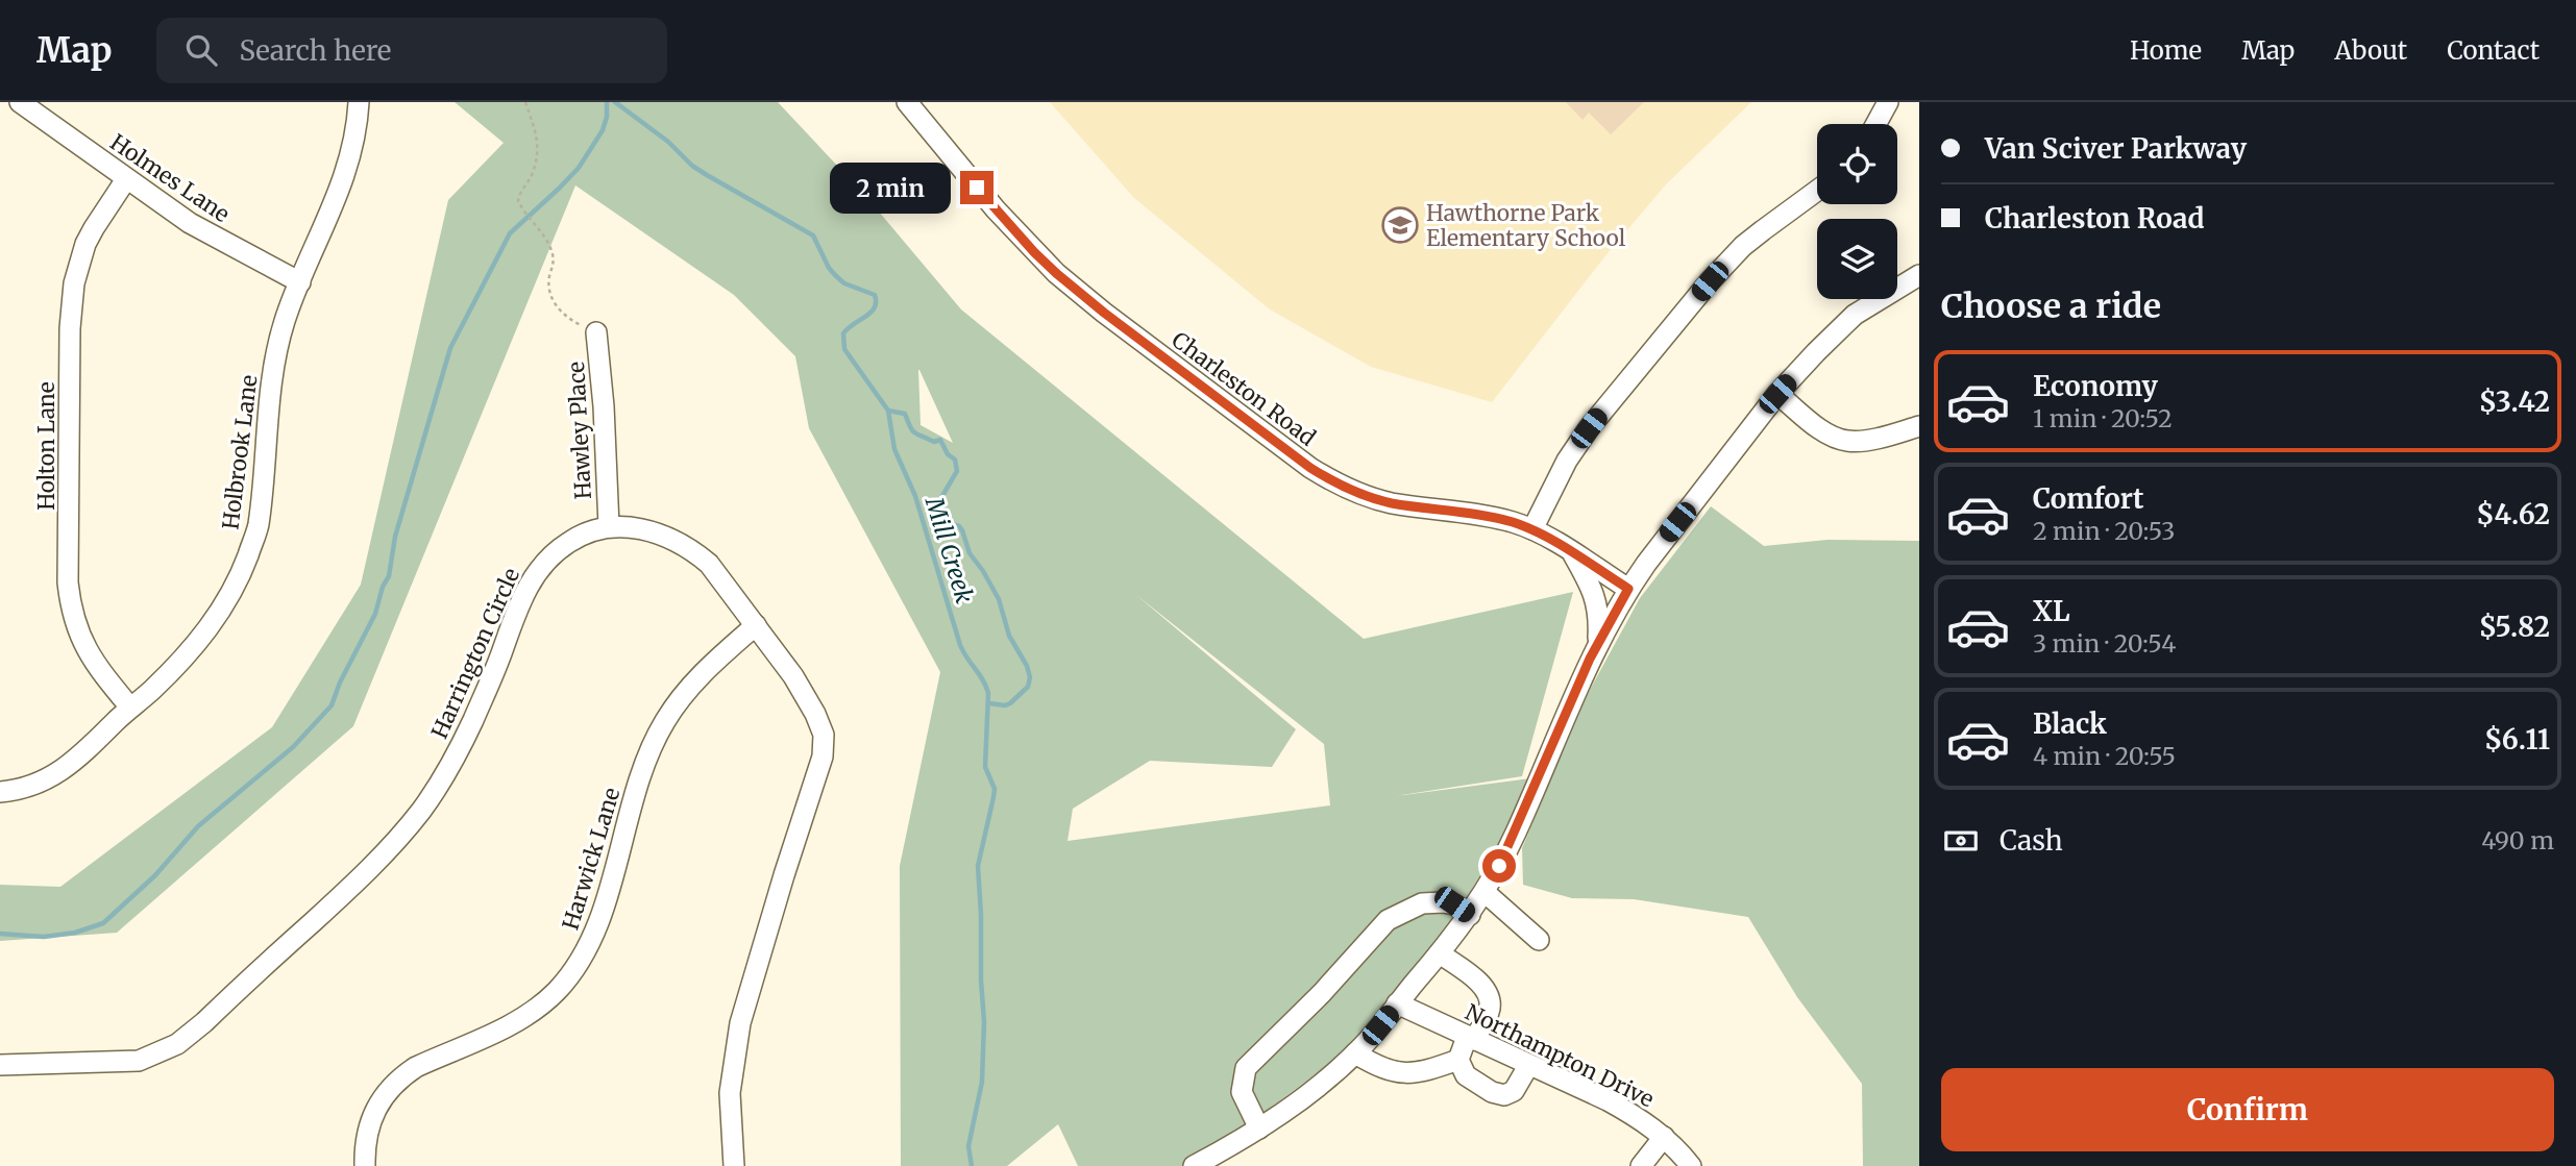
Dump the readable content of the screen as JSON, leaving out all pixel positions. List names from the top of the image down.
{
  "streets": {
    "street": [
      "Holmes Lane",
      "Charleston Road",
      "Hawley Place",
      "Holton Lane",
      "Holbrook Lane",
      "Harrington Circle",
      "Harwick Lane",
      "Northampton Drive"
    ]
  },
  "crossings": [
    ["Holmes Lane", "Holton Lane"],
    ["Holmes Lane", "Holbrook Lane"],
    ["Hawley Place", "Harrington Circle"],
    ["Holton Lane", "Holbrook Lane"],
    ["Harrington Circle", "Harwick Lane"]
  ],
  "water": ["Mill Creek"],
  "places": {
    "school or university": ["Hawthorne Park Elementary School"]
  },
  "page": {
    "header": "Map",
    "search": "Search here",
    "nav": [
      "Home",
      "Map",
      "About",
      "Contact"
    ],
    "banner": ["Van Sciver Parkway", "Charleston Road"],
    "bubble": "2 min",
    "heading": "Choose a ride",
    "list": [
      {
        "name": "Economy",
        "note": "1 min · 20:52",
        "value": "$3.42"
      },
      {
        "name": "Comfort",
        "note": "2 min · 20:53",
        "value": "$4.62"
      },
      {
        "name": "XL",
        "note": "3 min · 20:54",
        "value": "$5.82"
      },
      {
        "name": "Black",
        "note": "4 min · 20:55",
        "value": "$6.11"
      }
    ],
    "pay": ["Cash", "490 m"],
    "buttons": "Confirm"
  }
}
